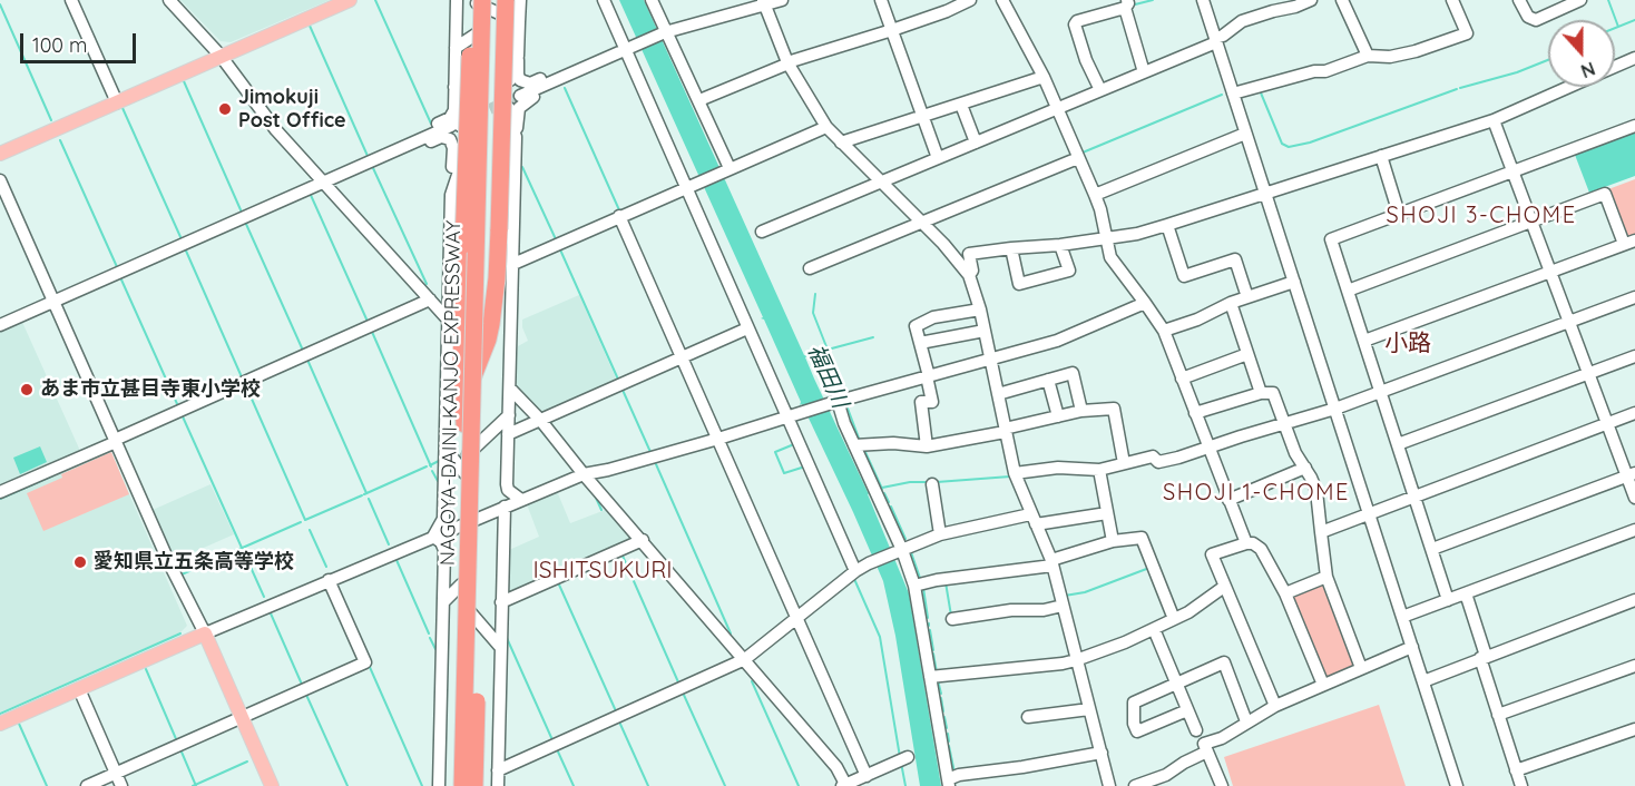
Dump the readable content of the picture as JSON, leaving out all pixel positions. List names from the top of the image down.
{
  "streets": {
    "highway": ["NAGOYA-DAINI-KANJO EXPRESSWAY"]
  },
  "districts": [
    "SHOJI 3-CHOME",
    "小路",
    "SHOJI 1-CHOME",
    "ISHITSUKURI"
  ],
  "water": ["福田川"],
  "places": ["Jimokuji Post Office", "あま市立甚目寺東小学校", "愛知県立五条高等学校"],
  "scale_bar": "100 m",
  "north": "bottom"
}
